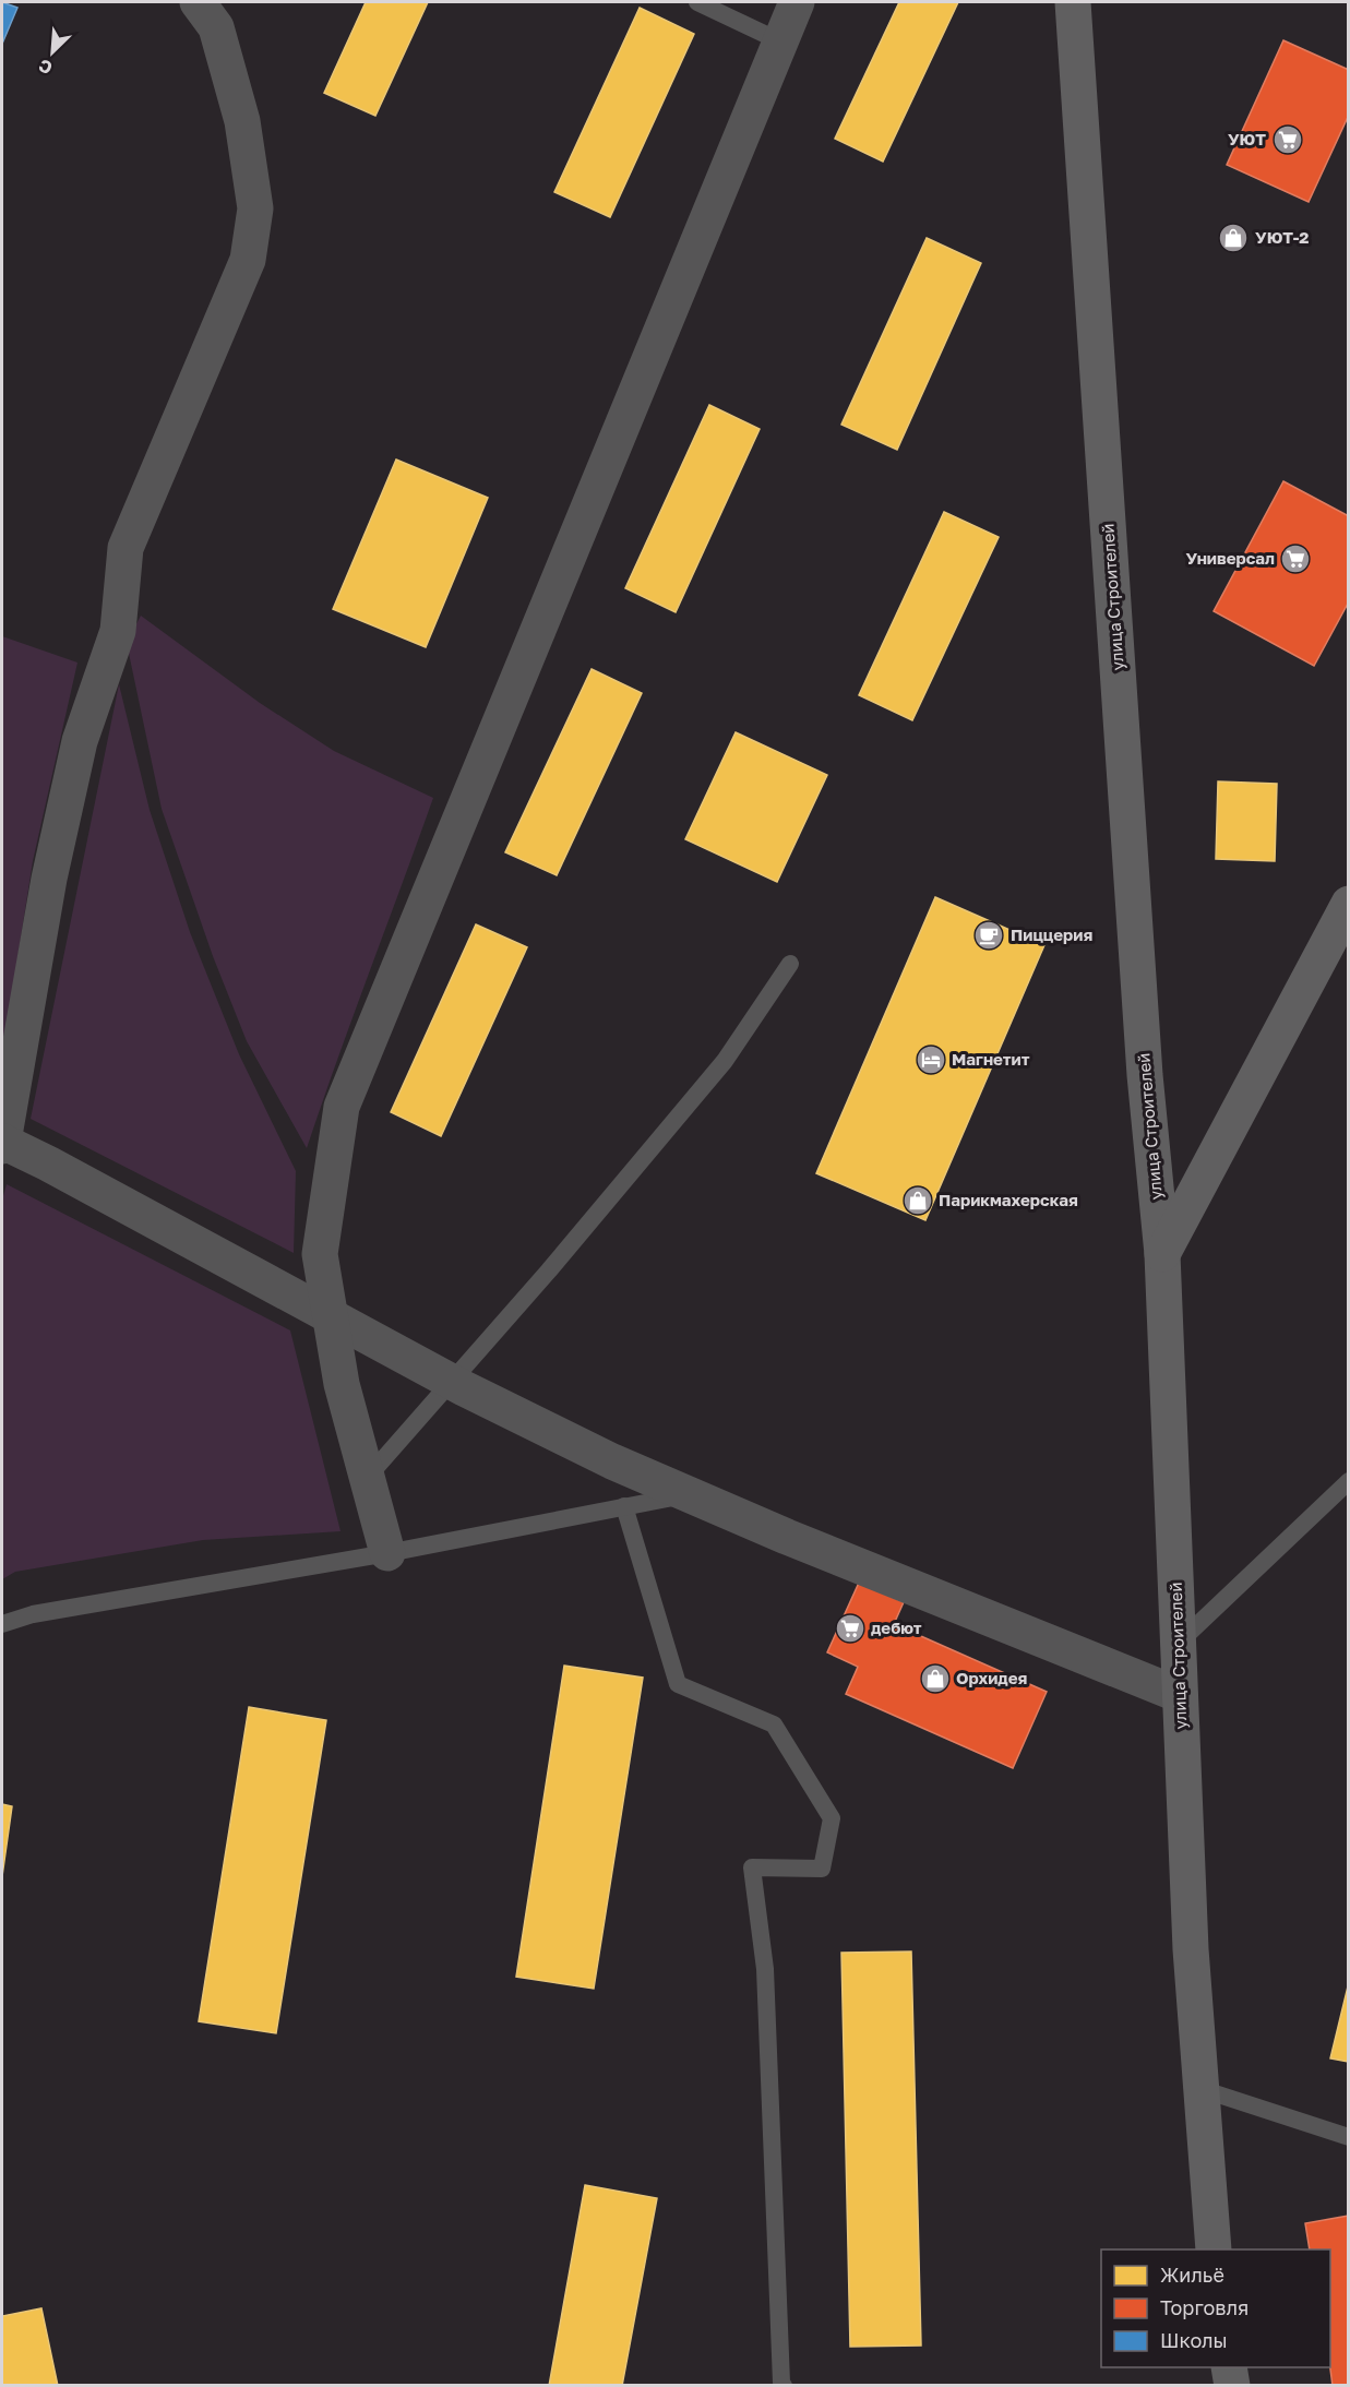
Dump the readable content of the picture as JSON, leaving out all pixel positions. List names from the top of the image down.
{
  "streets": {
    "street": ["улица Строителей"]
  },
  "places": {
    "supermarket": ["УЮТ", "Универсал", "дебют"],
    "shop": ["УЮТ-2", "Парикмахерская", "Орхидея"],
    "cafe": ["Пиццерия"],
    "hotel": ["Магнетит"]
  },
  "legend": ["Жильё", "Торговля", "Школы"],
  "north": "bottom left"
}
